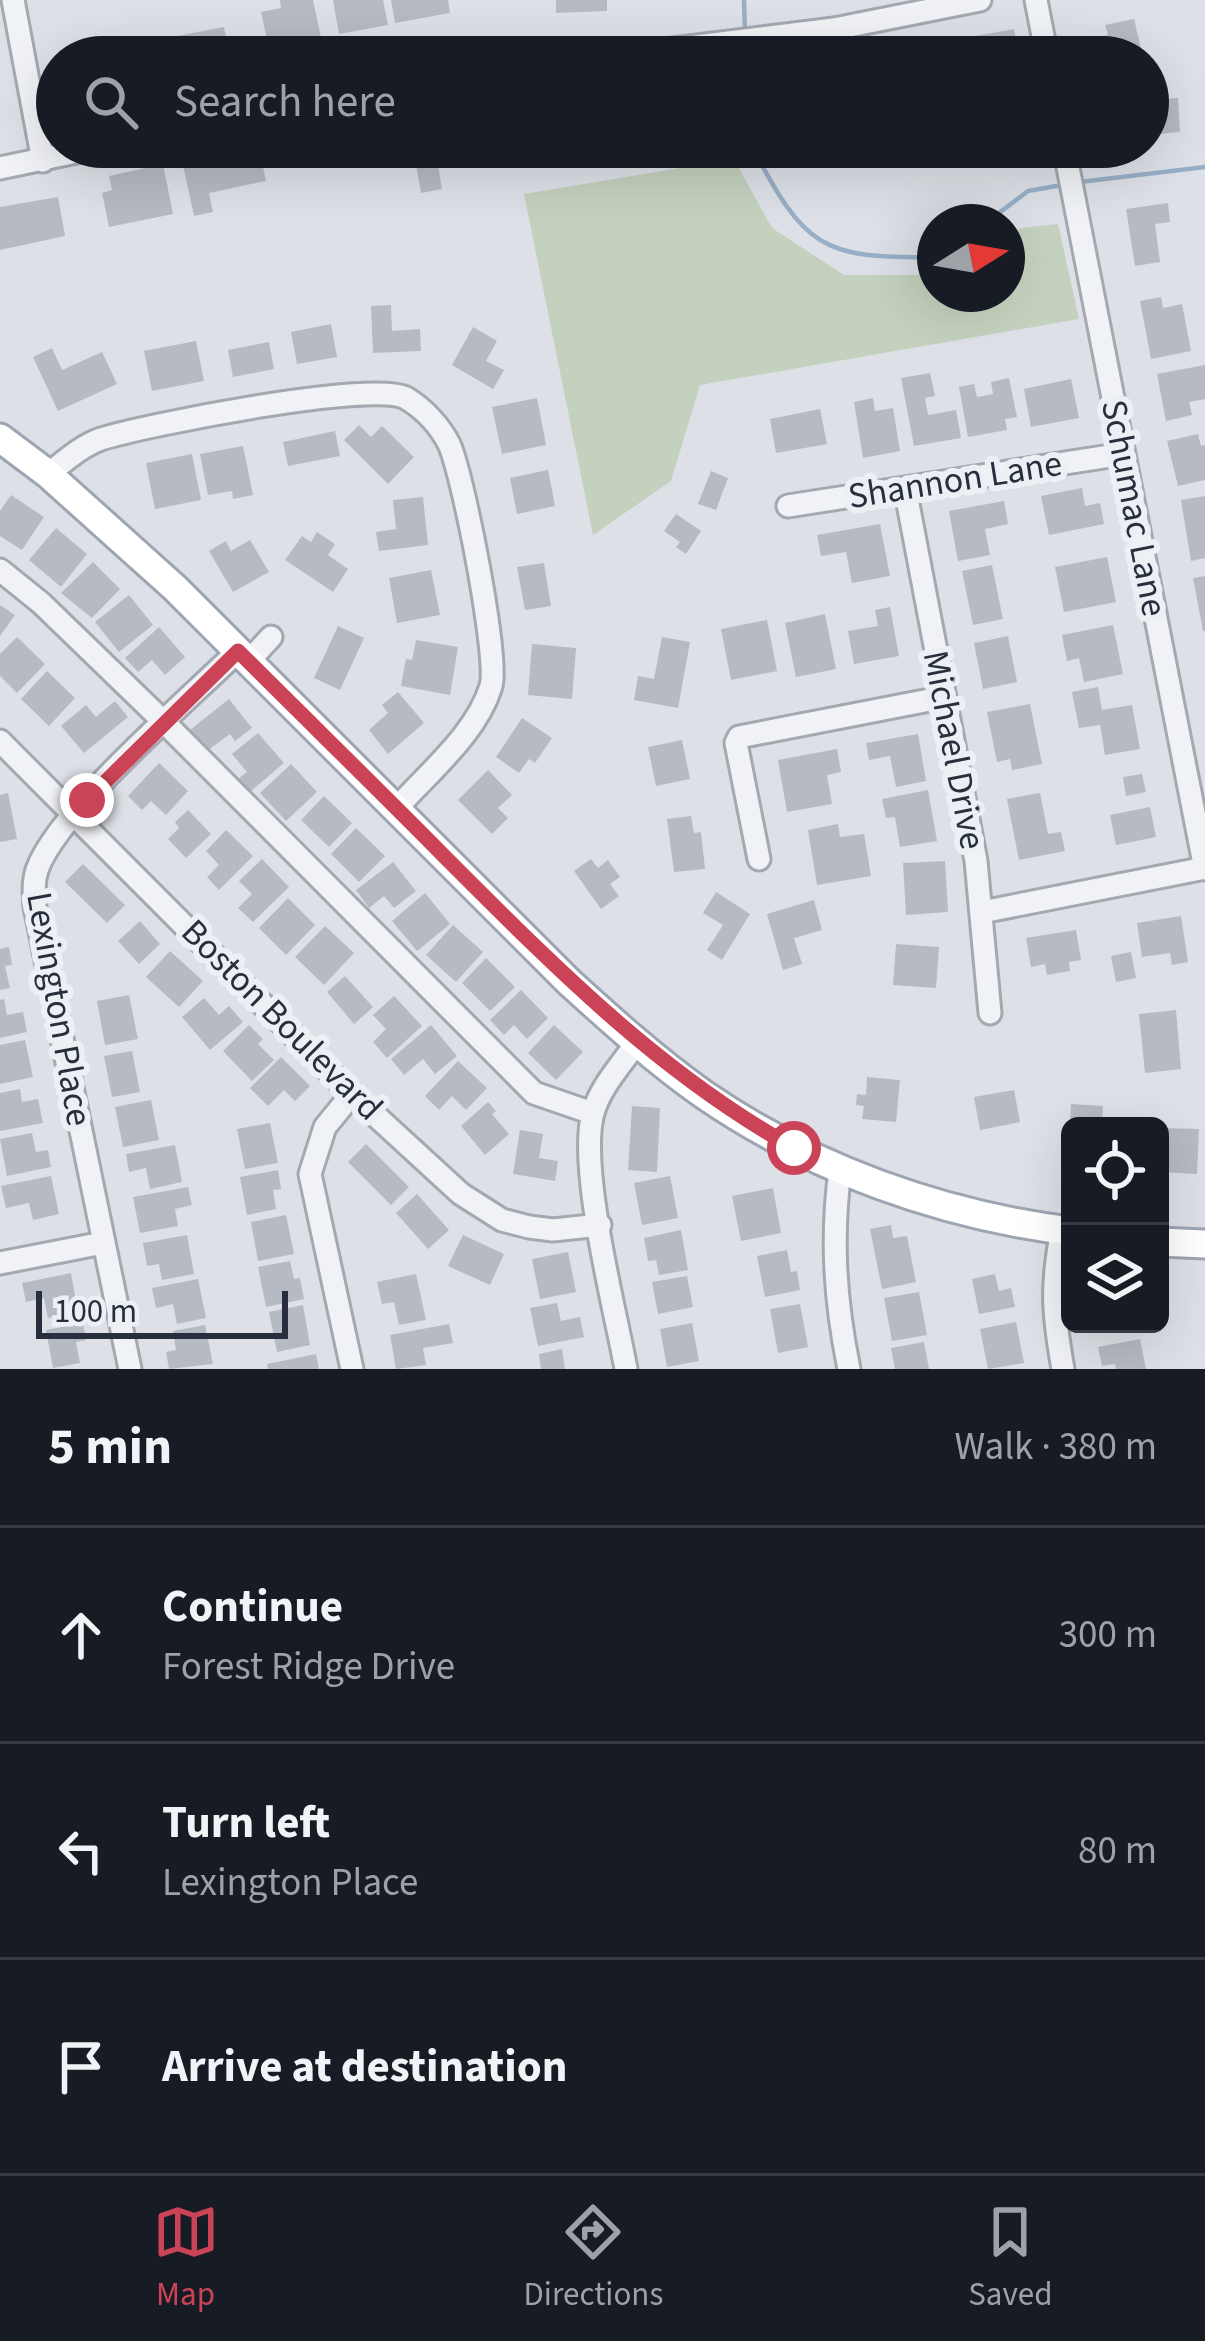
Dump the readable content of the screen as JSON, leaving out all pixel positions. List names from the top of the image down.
{
  "streets": {
    "street": [
      "Shannon Lane",
      "Schumac Lane",
      "Michael Drive",
      "Lexington Place",
      "Boston Boulevard"
    ]
  },
  "crossings": [
    ["Shannon Lane", "Schumac Lane"],
    ["Shannon Lane", "Michael Drive"],
    ["Lexington Place", "Boston Boulevard"]
  ],
  "scale_bar": "100 m",
  "north": "right",
  "page": {
    "search": "Search here",
    "scale": "100 m",
    "heading": ["5 min", "Walk · 380 m"],
    "list": [
      ["Continue", "Forest Ridge Drive", "300 m"],
      ["Turn left", "Lexington Place", "80 m"],
      "Arrive at destination"
    ],
    "nav": ["Map", "Directions", "Saved"]
  }
}
